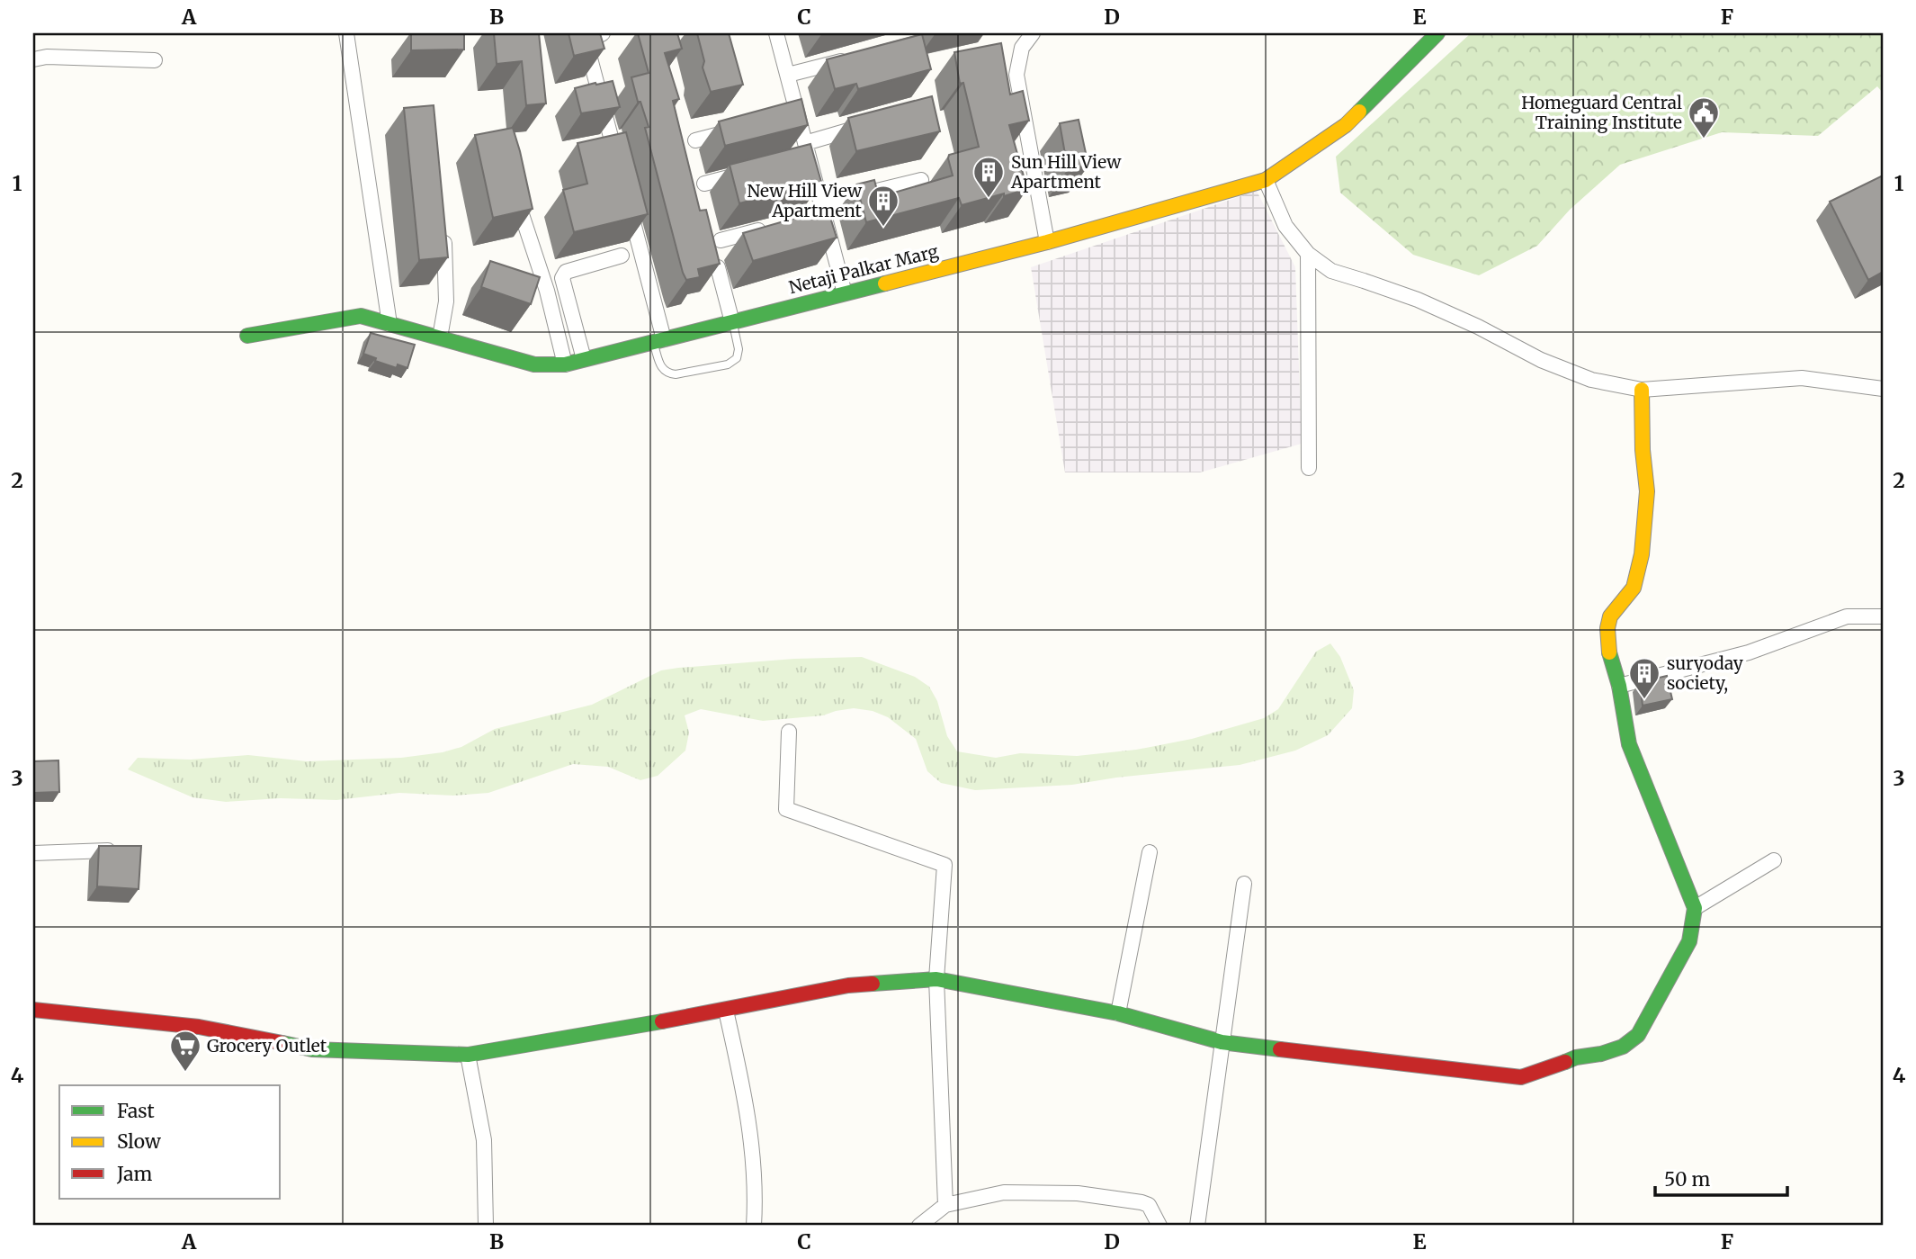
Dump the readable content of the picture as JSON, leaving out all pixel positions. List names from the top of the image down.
{
  "streets": {
    "street": ["Netaji Palkar Marg"]
  },
  "places": {
    "public building": ["Homeguard Central Training Institute"],
    "building": ["Sun Hill View Apartment", "New Hill View Apartment", "suryoday society,"],
    "supermarket": ["Grocery Outlet"]
  },
  "legend": ["Fast", "Slow", "Jam"],
  "scale_bar": "50 m",
  "grid": {
    "columns": [
      "A",
      "B",
      "C",
      "D",
      "E",
      "F"
    ],
    "rows": [
      "1",
      "2",
      "3",
      "4"
    ]
  }
}
